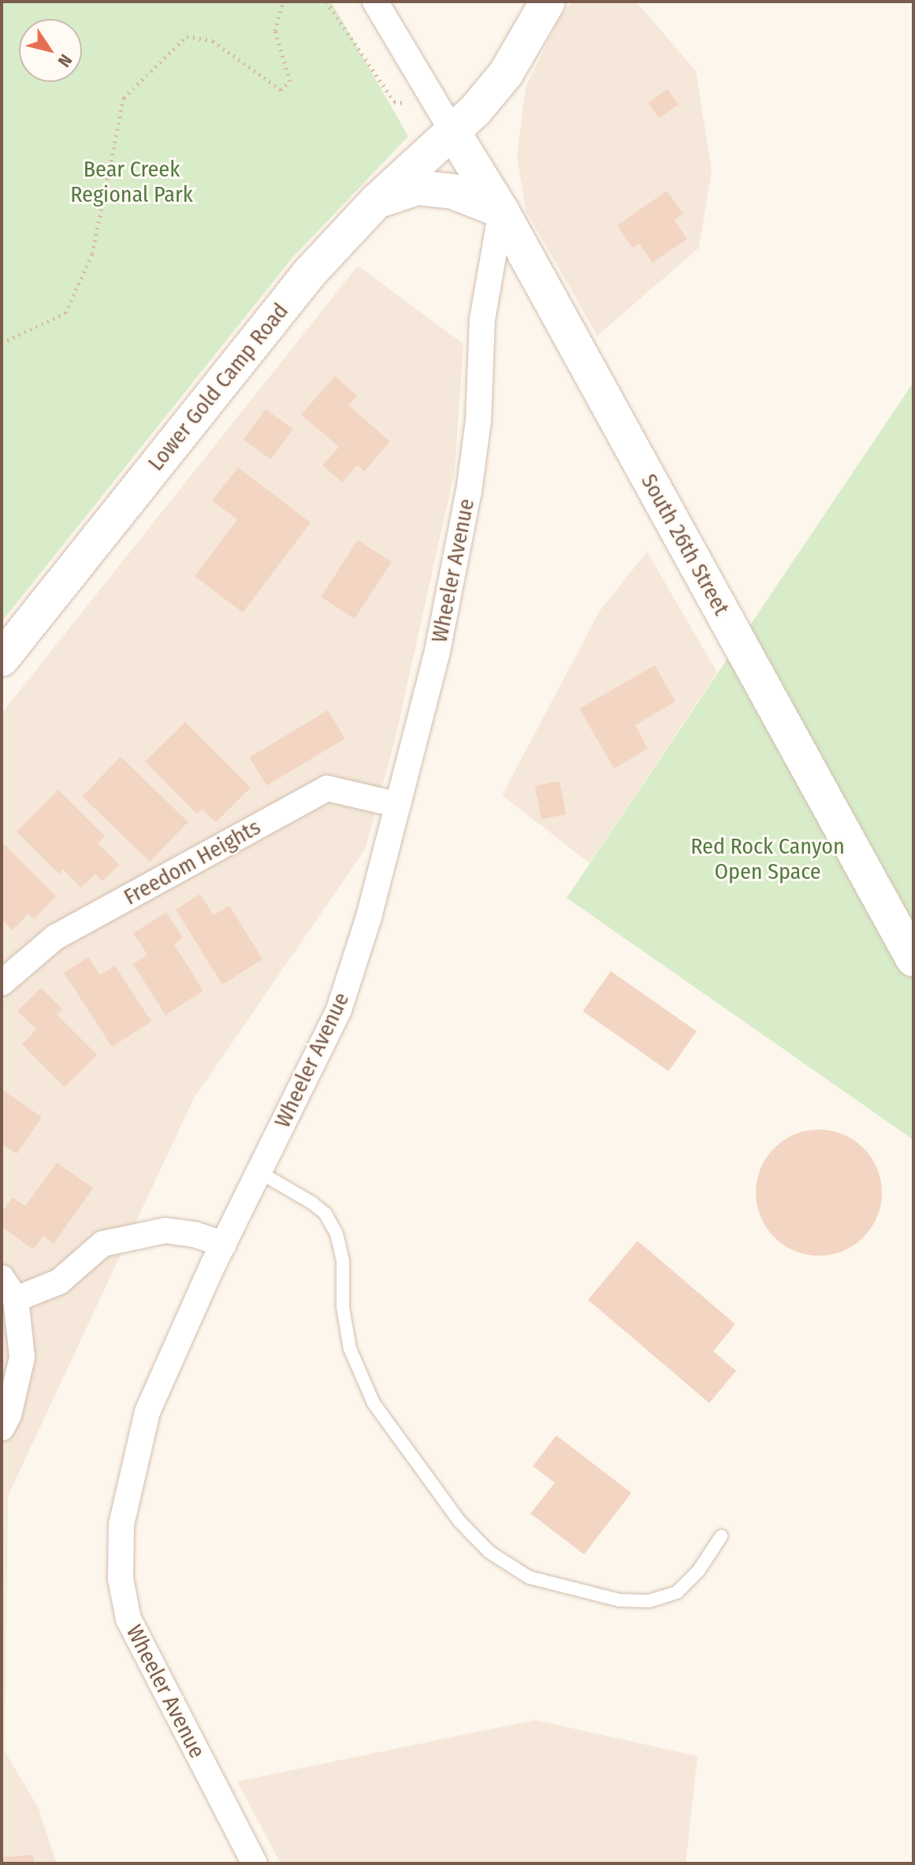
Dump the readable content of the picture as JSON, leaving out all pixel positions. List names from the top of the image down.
{
  "streets": {
    "street": [
      "Lower Gold Camp Road",
      "South 26th Street",
      "Wheeler Avenue",
      "Freedom Heights"
    ]
  },
  "crossings": [
    ["Lower Gold Camp Road", "South 26th Street"],
    ["South 26th Street", "Wheeler Avenue"],
    ["Wheeler Avenue", "Freedom Heights"]
  ],
  "parks": ["Bear Creek Regional Park", "Red Rock Canyon Open Space"],
  "north": "bottom right"
}
